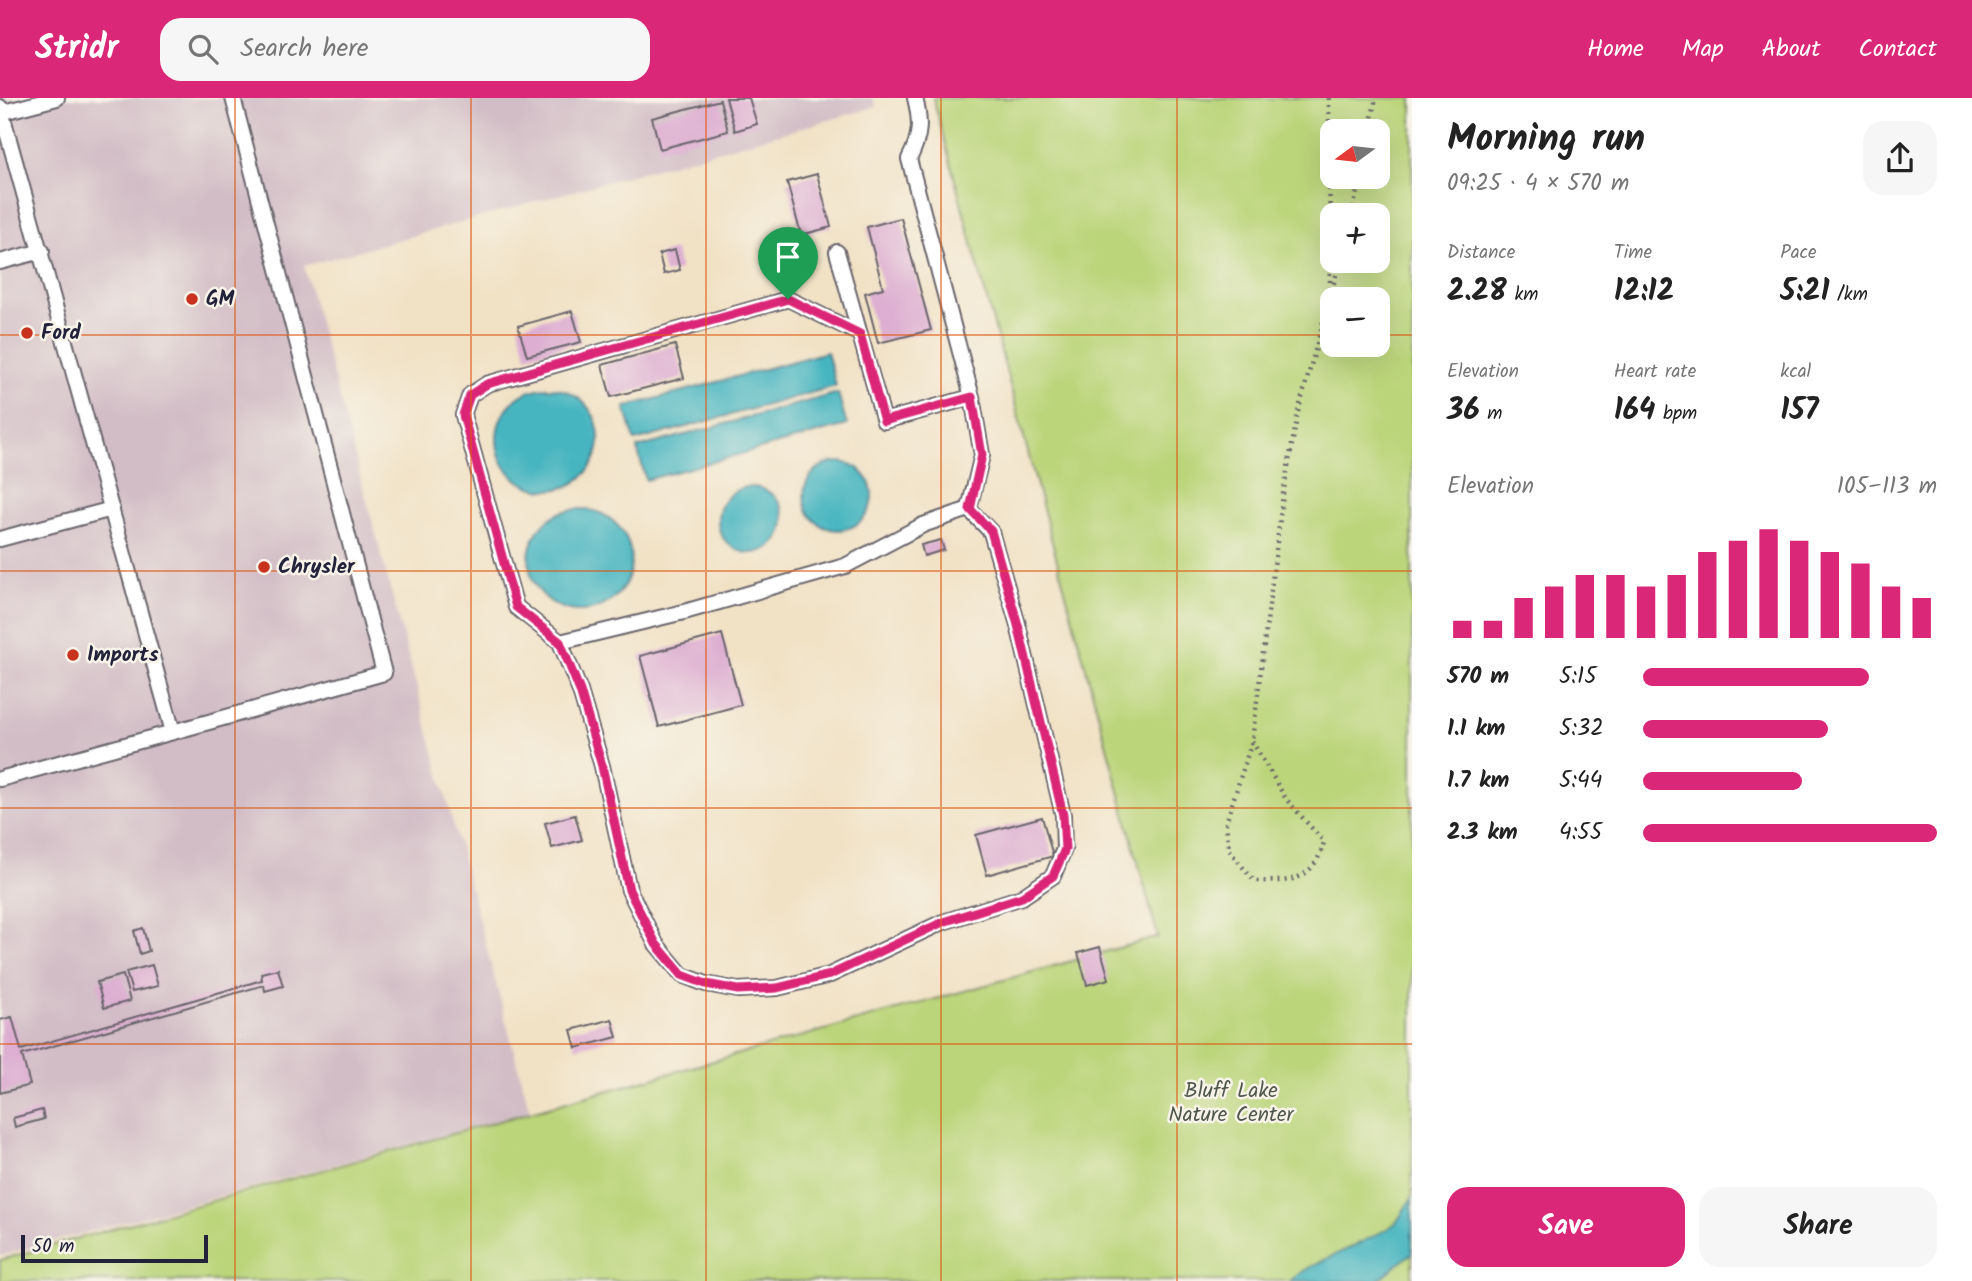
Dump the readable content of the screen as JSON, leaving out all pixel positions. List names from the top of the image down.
{
  "parks": ["Bluff Lake Nature Center"],
  "places": [
    "GM",
    "Ford",
    "Chrysler",
    "Imports"
  ],
  "scale_bar": "50 m",
  "north": "left",
  "page": {
    "header": "Stridr",
    "search": "Search here",
    "nav": [
      "Home",
      "Map",
      "About",
      "Contact"
    ],
    "heading": ["Morning run", "09:25 · 4 × 570 m"],
    "map_buttons": ["+", "−"],
    "stats": [
      ["Distance", "2.28 km"],
      ["Time", "12:12"],
      ["Pace", "5:21 /km"],
      ["Elevation", "36 m"],
      ["Heart rate", "164 bpm"],
      ["kcal", "157"]
    ],
    "chart": ["Elevation", "105–113 m"],
    "list": [
      {
        "name": "570 m",
        "note": "5:15"
      },
      {
        "name": "1.1 km",
        "note": "5:32"
      },
      {
        "name": "1.7 km",
        "note": "5:44"
      },
      {
        "name": "2.3 km",
        "note": "4:55"
      }
    ],
    "buttons": ["Save", "Share"],
    "scale": "50 m"
  }
}
